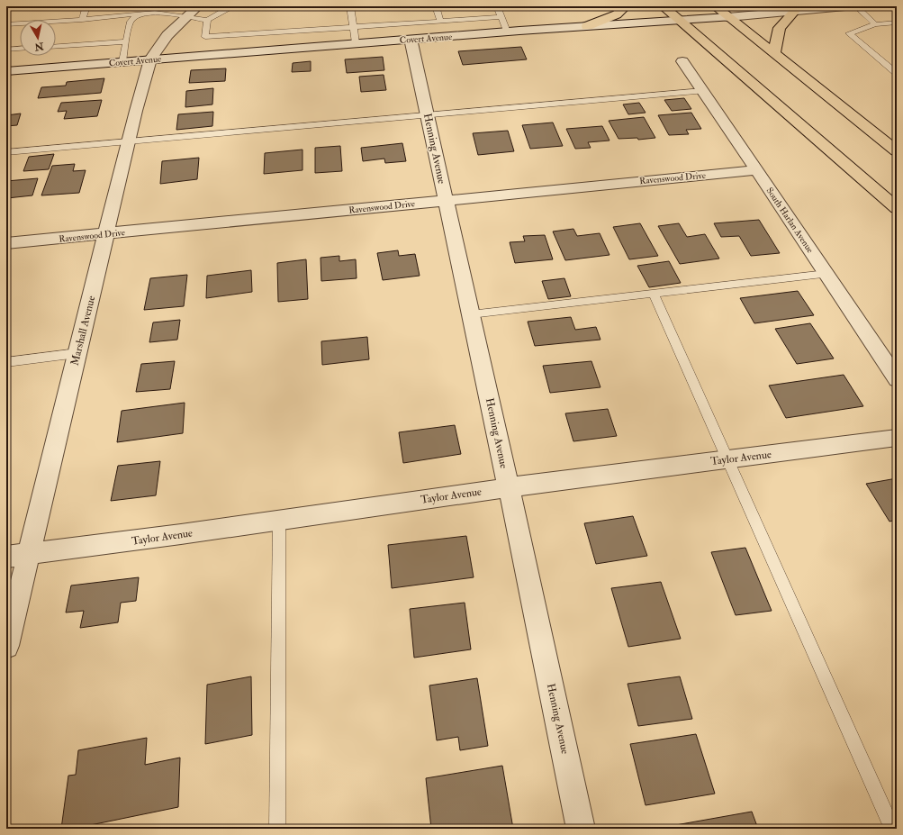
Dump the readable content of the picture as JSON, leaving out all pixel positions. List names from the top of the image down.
{
  "streets": {
    "street": [
      "Covert Avenue",
      "Henning Avenue",
      "Ravenswood Drive",
      "South Harlan Avenue",
      "Marshall Avenue",
      "Taylor Avenue"
    ]
  },
  "crossings": [
    ["Covert Avenue", "Henning Avenue"],
    ["Covert Avenue", "Marshall Avenue"],
    ["Henning Avenue", "Ravenswood Drive"],
    ["Henning Avenue", "Taylor Avenue"],
    ["Ravenswood Drive", "South Harlan Avenue"],
    ["Ravenswood Drive", "Marshall Avenue"],
    ["Marshall Avenue", "Taylor Avenue"]
  ],
  "north": "bottom"
}
